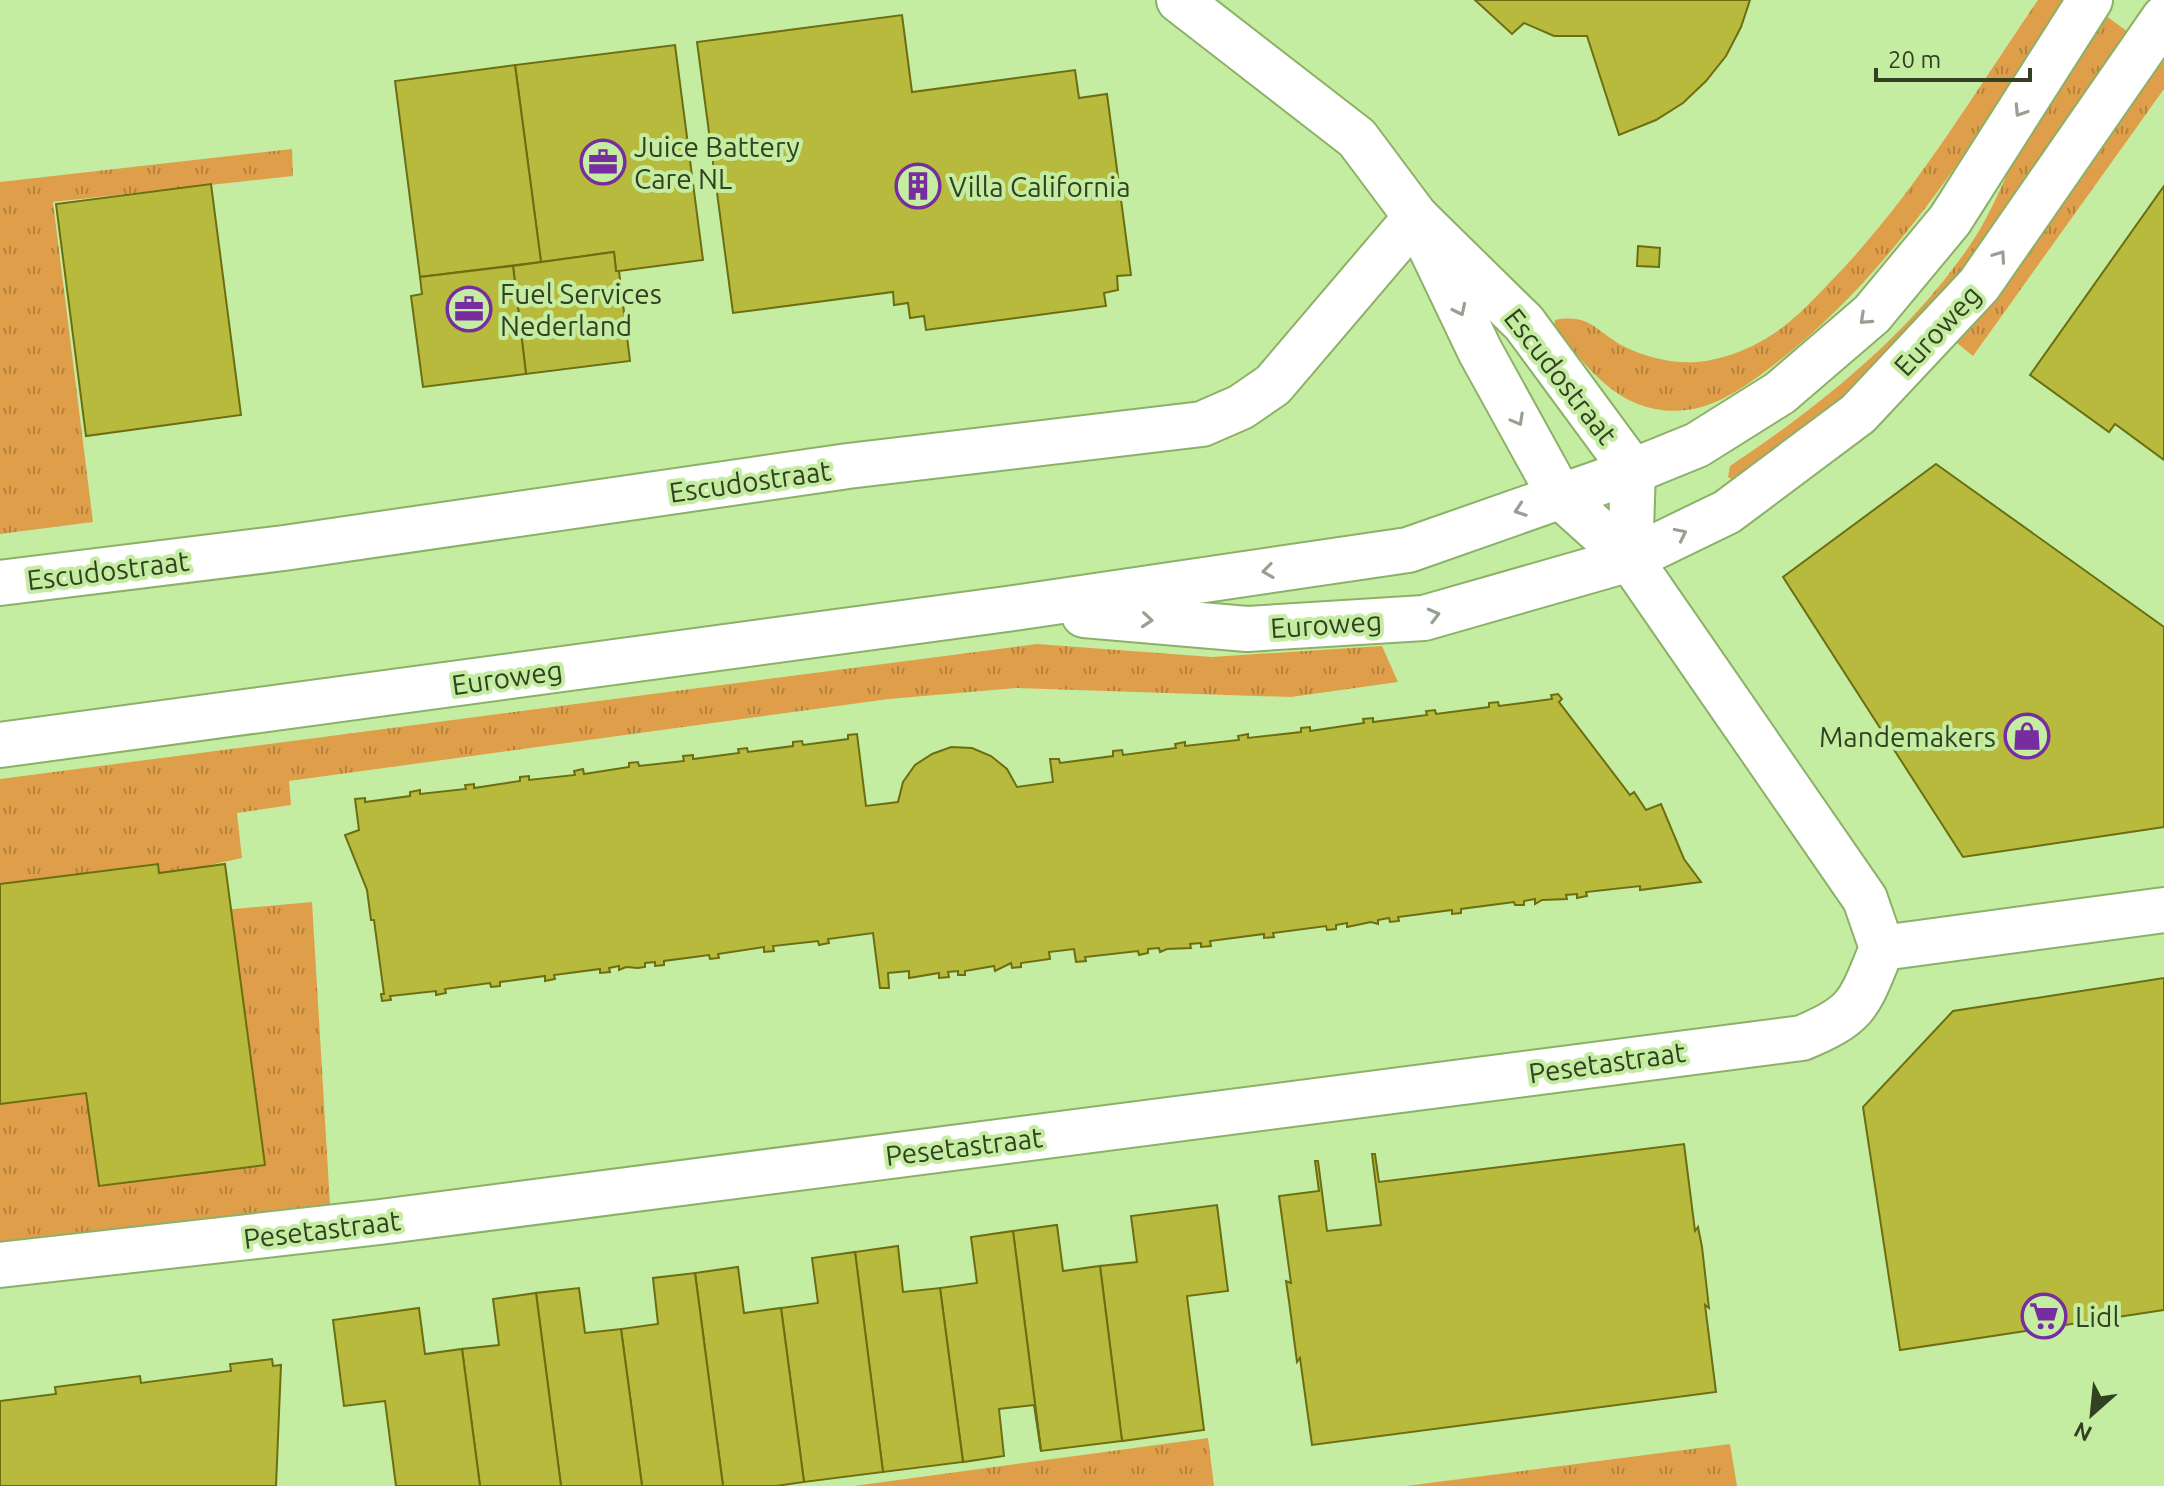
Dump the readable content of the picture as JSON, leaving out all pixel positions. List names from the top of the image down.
{
  "streets": {
    "street": ["Euroweg", "Escudostraat", "Pesetastraat"]
  },
  "crossings": [
    ["Euroweg", "Escudostraat"]
  ],
  "places": {
    "office": ["Juice Battery Care NL", "Fuel Services Nederland"],
    "building": ["Villa California"],
    "shop": ["Mandemakers"],
    "supermarket": ["Lidl"]
  },
  "scale_bar": "20 m",
  "north": "bottom left"
}
